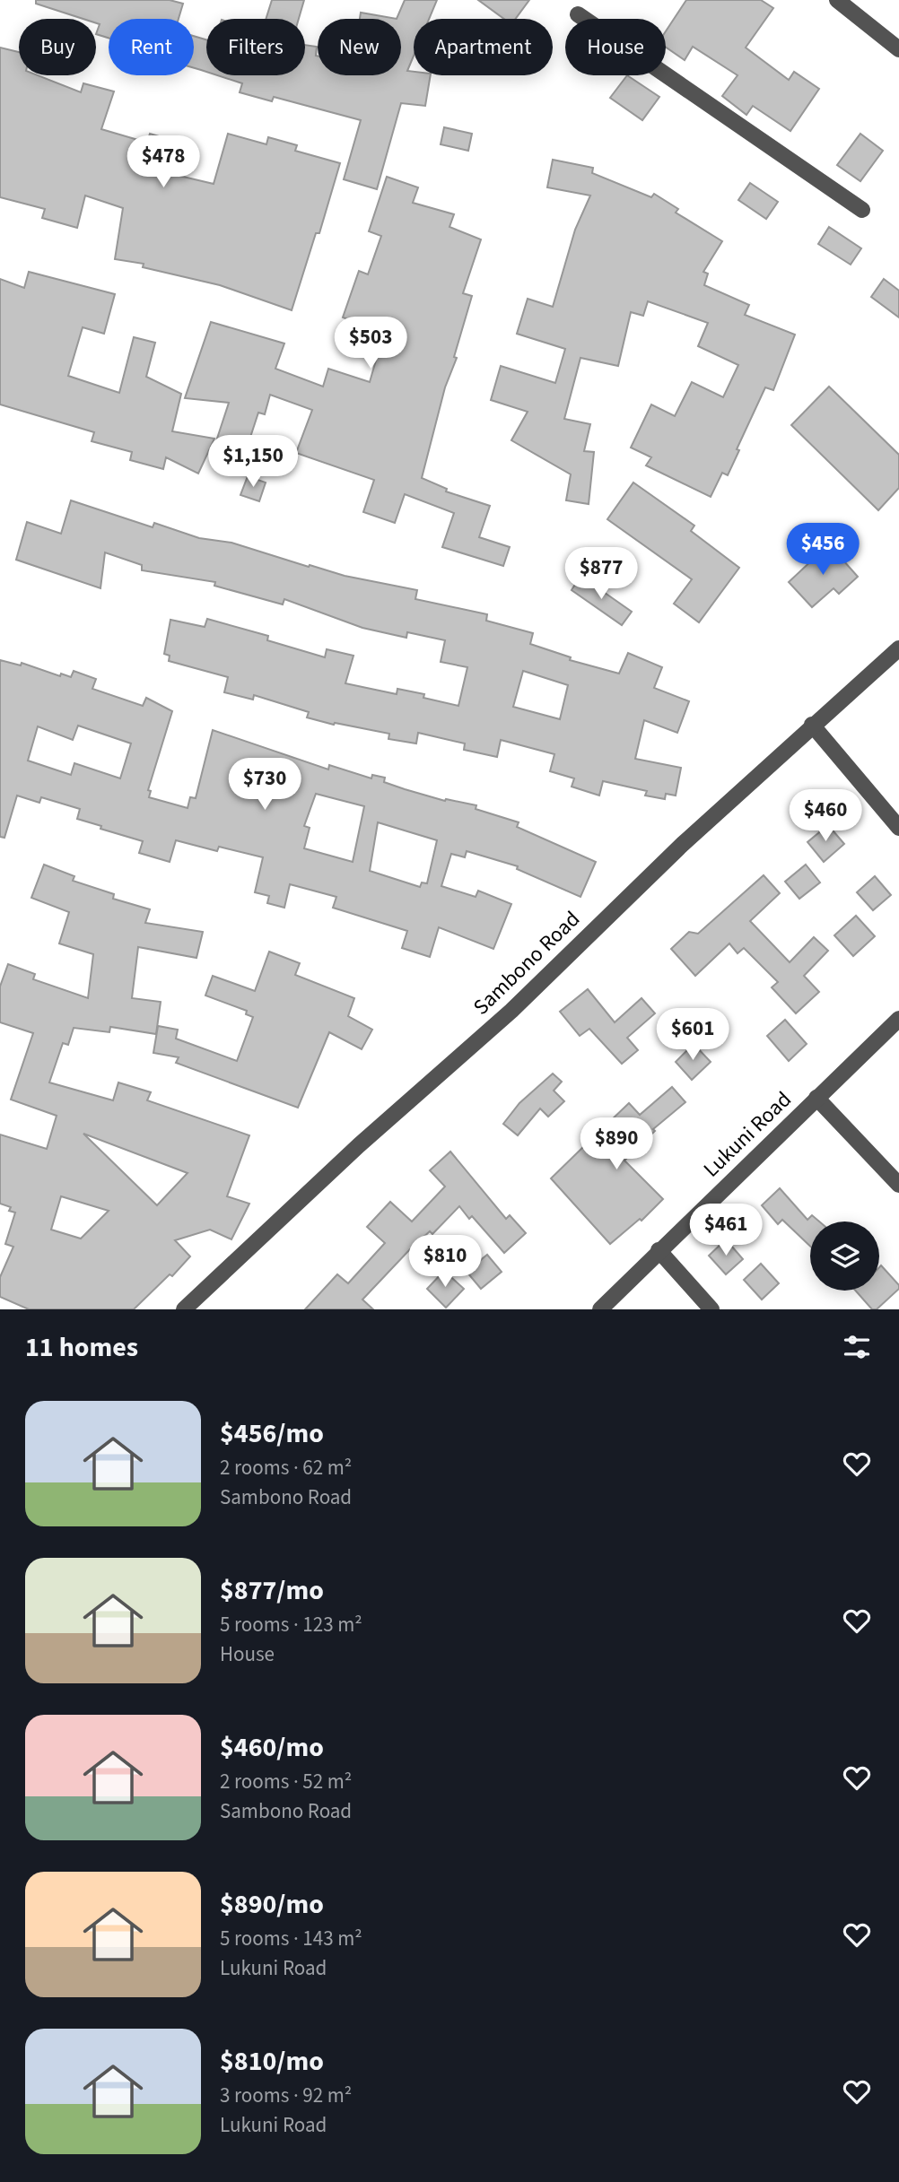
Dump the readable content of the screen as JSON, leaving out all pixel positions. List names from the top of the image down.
{
  "streets": {
    "street": ["Sambono Road", "Lukuni Road"]
  },
  "page": {
    "chip": [
      "Buy",
      "Rent",
      "Filters",
      "New",
      "Apartment",
      "House"
    ],
    "price": [
      "$478",
      "$503",
      "$1,150",
      "$456",
      "$877",
      "$730",
      "$460",
      "$601",
      "$890",
      "$461",
      "$810"
    ],
    "heading": "11 homes",
    "list": [
      {
        "name": "$456/mo",
        "note": "2 rooms · 62 m² · Sambono Road"
      },
      {
        "name": "$877/mo",
        "note": "5 rooms · 123 m² · House"
      },
      {
        "name": "$460/mo",
        "note": "2 rooms · 52 m² · Sambono Road"
      },
      {
        "name": "$890/mo",
        "note": "5 rooms · 143 m² · Lukuni Road"
      },
      {
        "name": "$810/mo",
        "note": "3 rooms · 92 m² · Lukuni Road"
      }
    ]
  }
}
